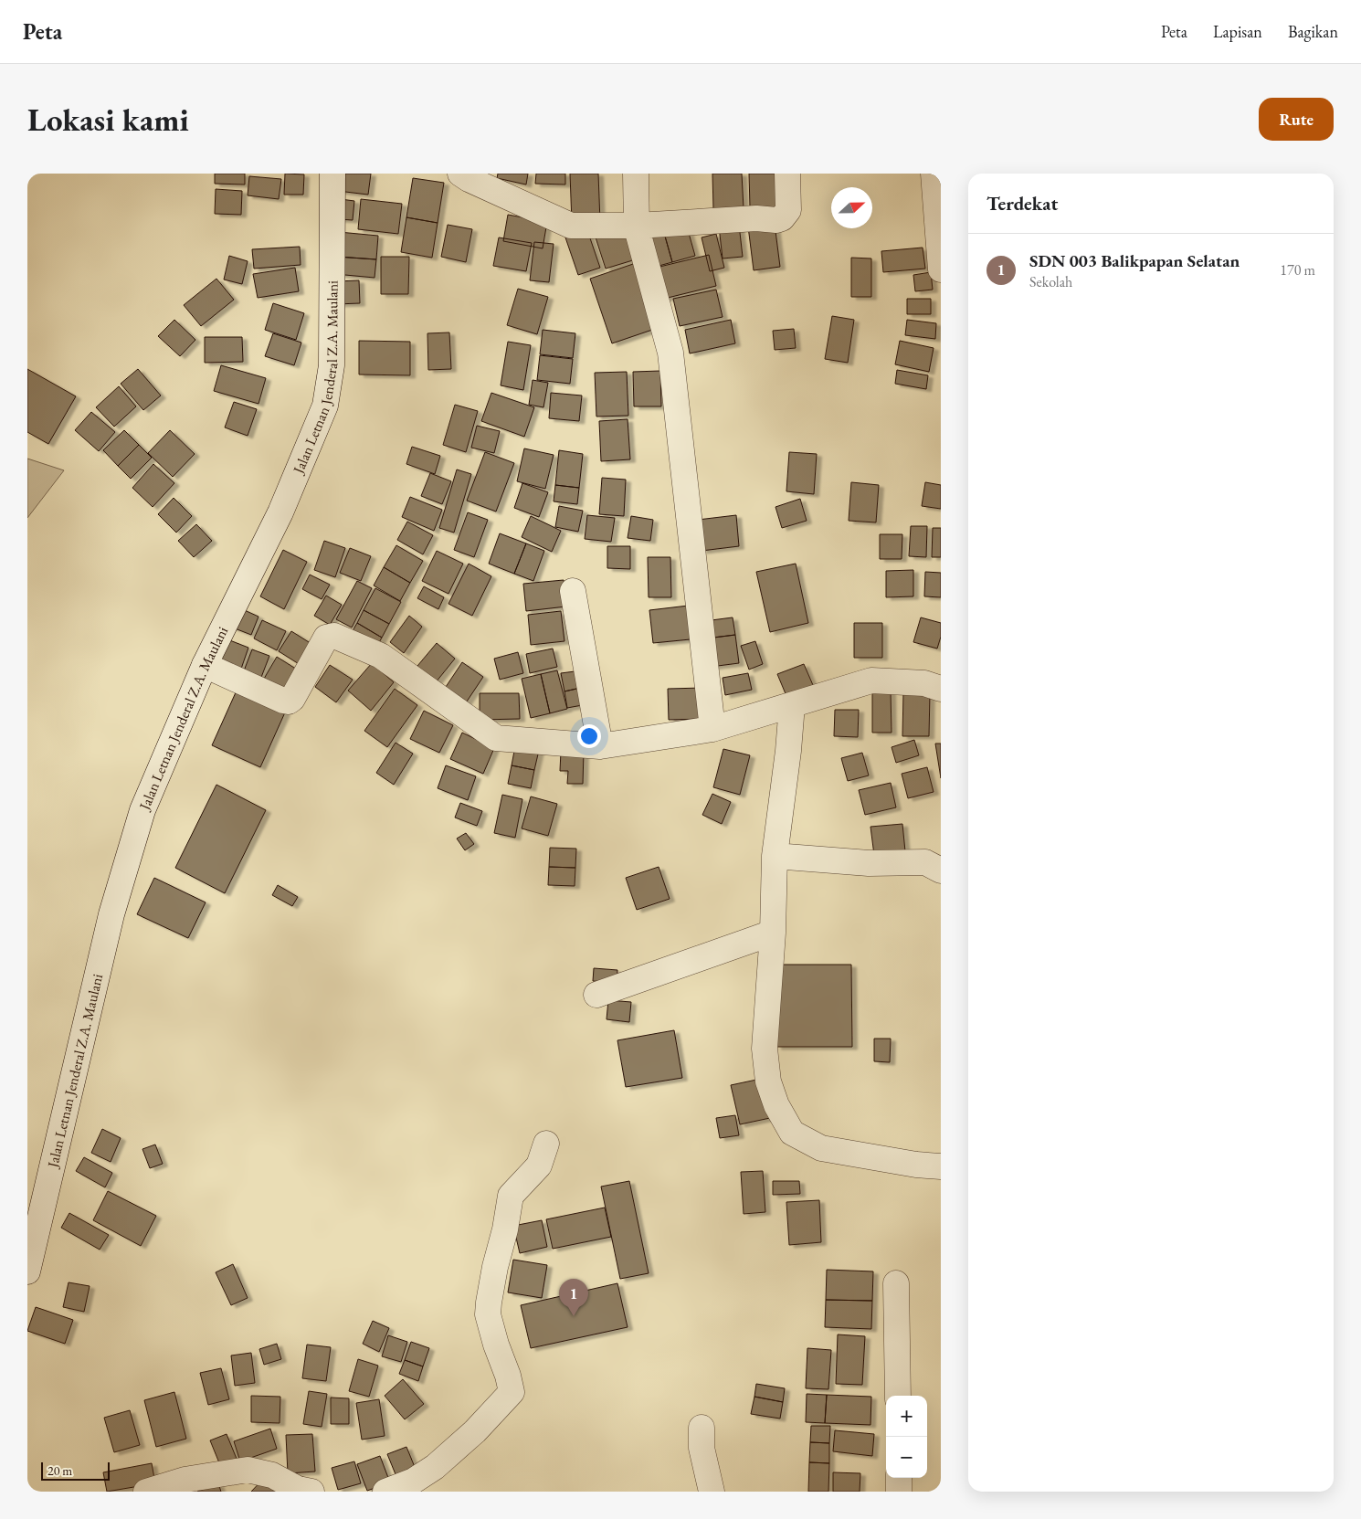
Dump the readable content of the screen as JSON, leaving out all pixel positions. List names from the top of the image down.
{
  "streets": {
    "street": ["Jalan Letnan Jenderal Z.A. Maulani"]
  },
  "scale_bar": "20 m",
  "north": "right",
  "page": {
    "header": "Peta",
    "nav": ["Peta", "Lapisan", "Bagikan"],
    "buttons": "Rute",
    "title": "Lokasi kami",
    "heading": "Terdekat",
    "list": [
      {
        "mark": "1",
        "name": "SDN 003 Balikpapan Selatan",
        "note": "Sekolah",
        "value": "170 m"
      }
    ],
    "pins": "1",
    "map_buttons": ["+", "−"],
    "scale": "20 m"
  }
}
